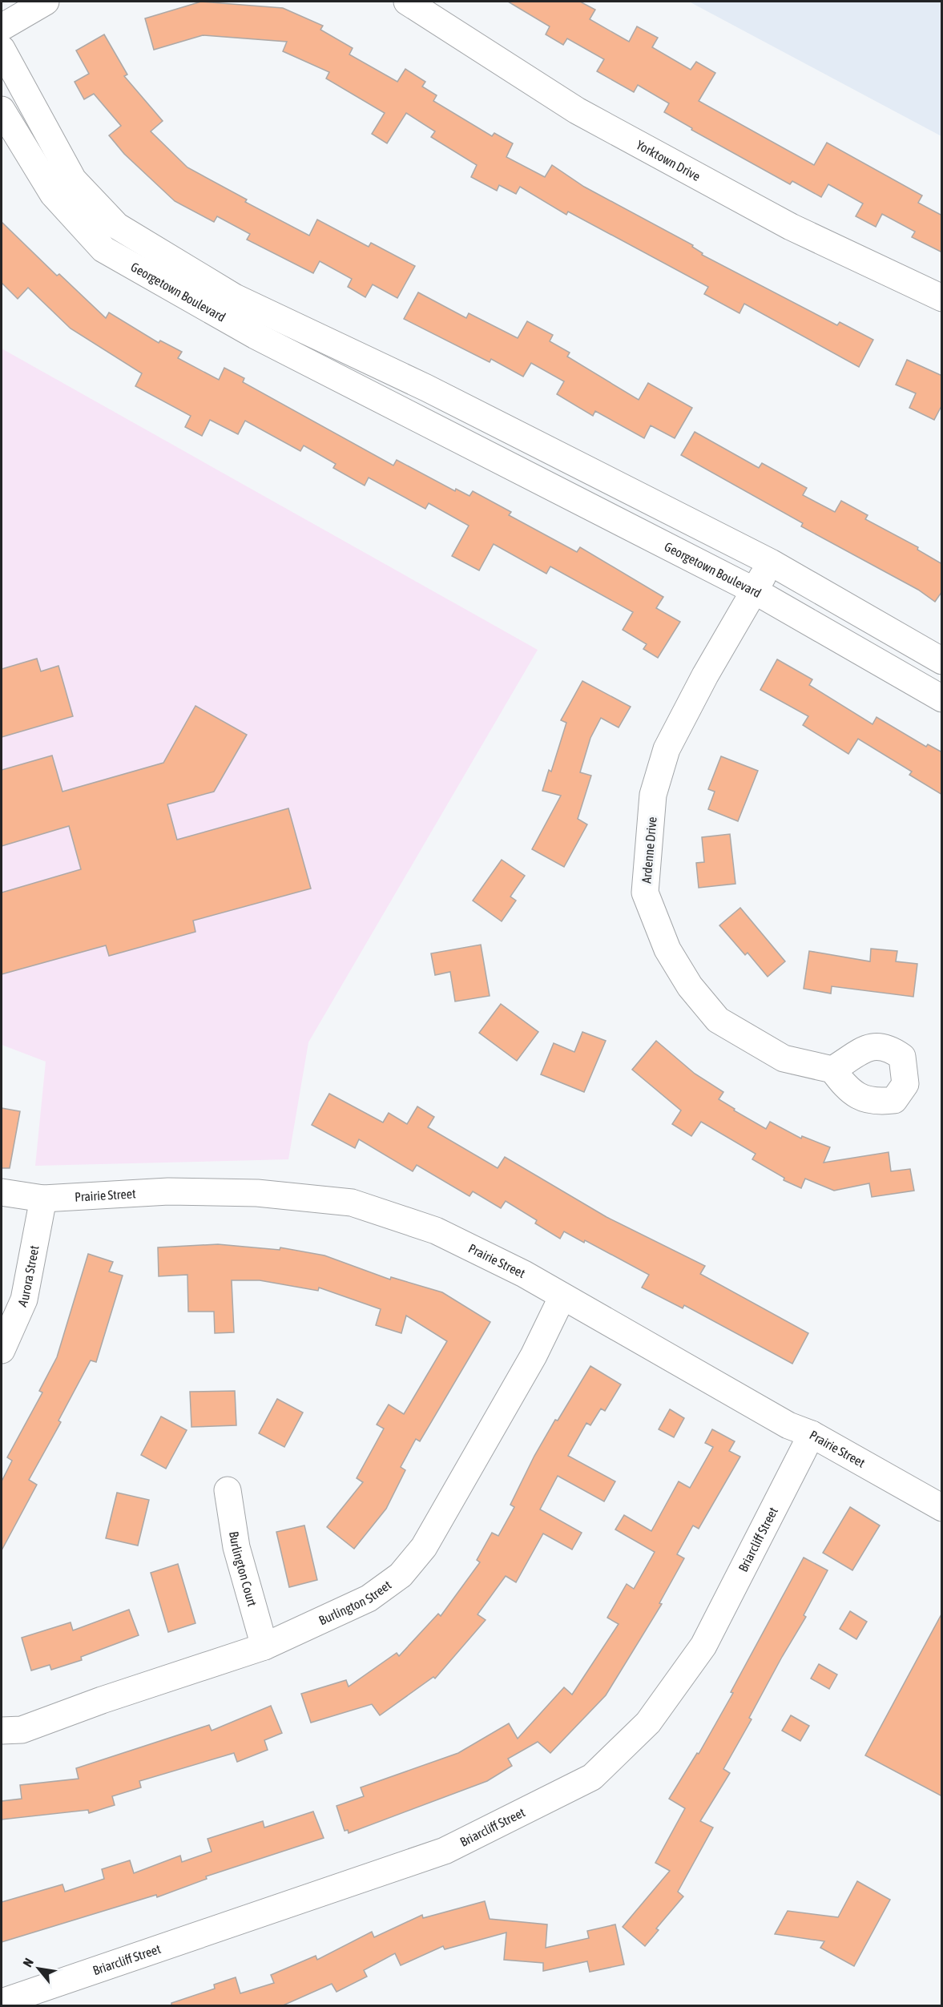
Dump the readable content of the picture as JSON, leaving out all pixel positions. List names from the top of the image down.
{
  "streets": {
    "street": [
      "Yorktown Drive",
      "Georgetown Boulevard",
      "Ardenne Drive",
      "Prairie Street",
      "Aurora Street",
      "Briarcliff Street",
      "Burlington Court",
      "Burlington Street"
    ]
  },
  "crossings": [
    ["Georgetown Boulevard", "Ardenne Drive"],
    ["Prairie Street", "Aurora Street"],
    ["Prairie Street", "Briarcliff Street"],
    ["Prairie Street", "Burlington Street"],
    ["Burlington Court", "Burlington Street"]
  ],
  "north": "top left"
}
